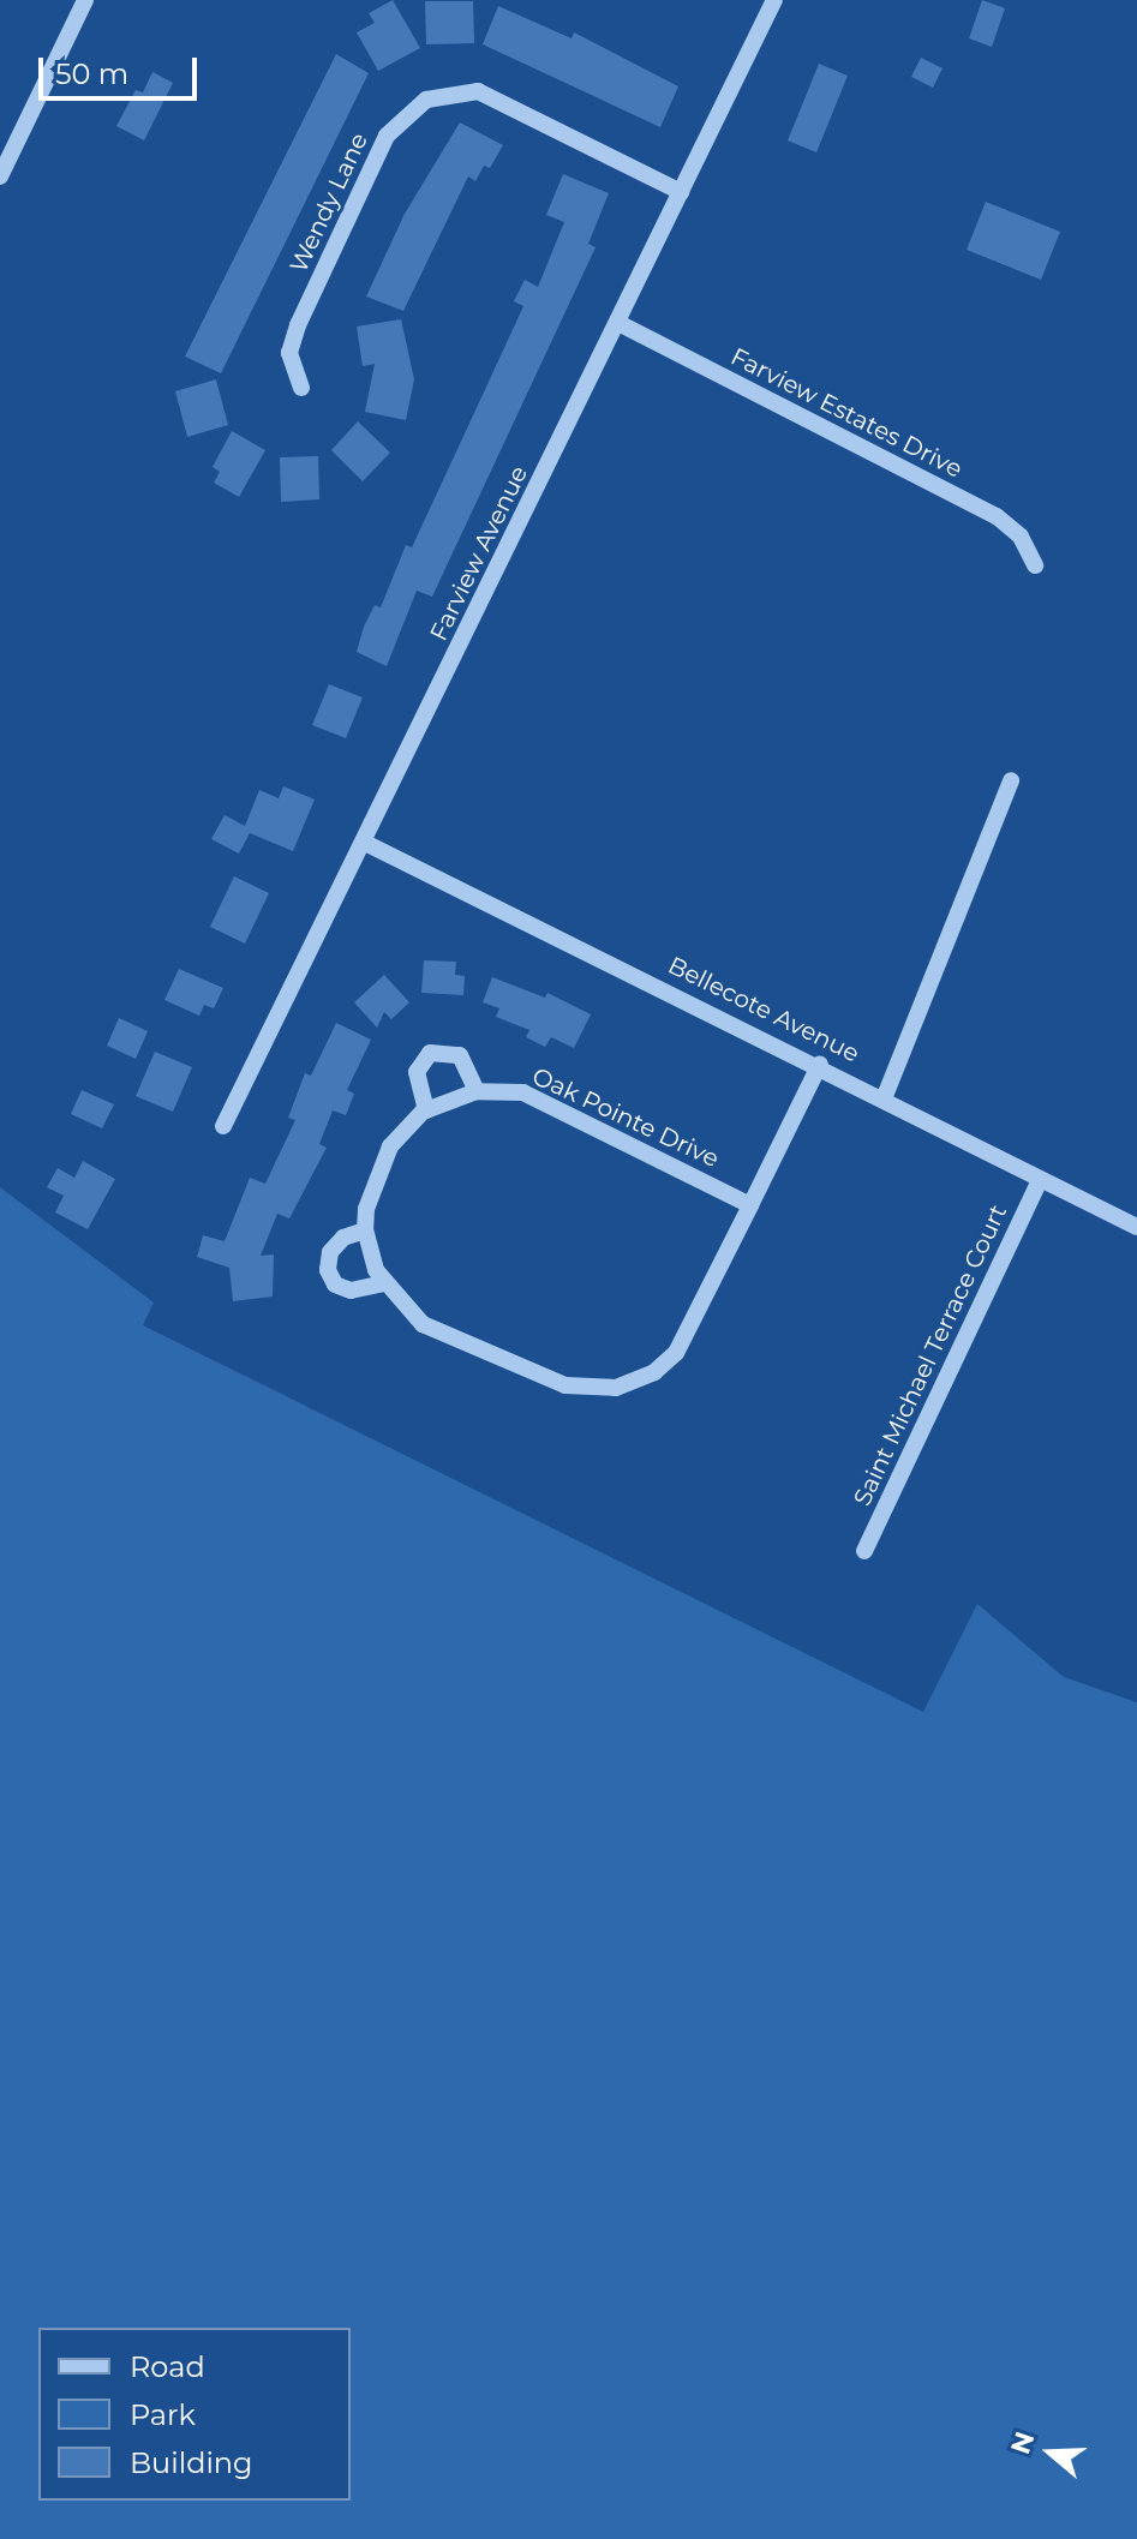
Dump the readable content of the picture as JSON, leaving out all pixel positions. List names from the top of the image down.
{
  "streets": {
    "street": [
      "Wendy Lane",
      "Farview Estates Drive",
      "Farview Avenue",
      "Bellecote Avenue",
      "Oak Pointe Drive",
      "Saint Michael Terrace Court"
    ]
  },
  "crossings": [
    ["Wendy Lane", "Farview Avenue"],
    ["Farview Estates Drive", "Farview Avenue"],
    ["Farview Avenue", "Bellecote Avenue"],
    ["Bellecote Avenue", "Saint Michael Terrace Court"]
  ],
  "legend": ["Road", "Park", "Building"],
  "scale_bar": "50 m",
  "north": "left"
}
